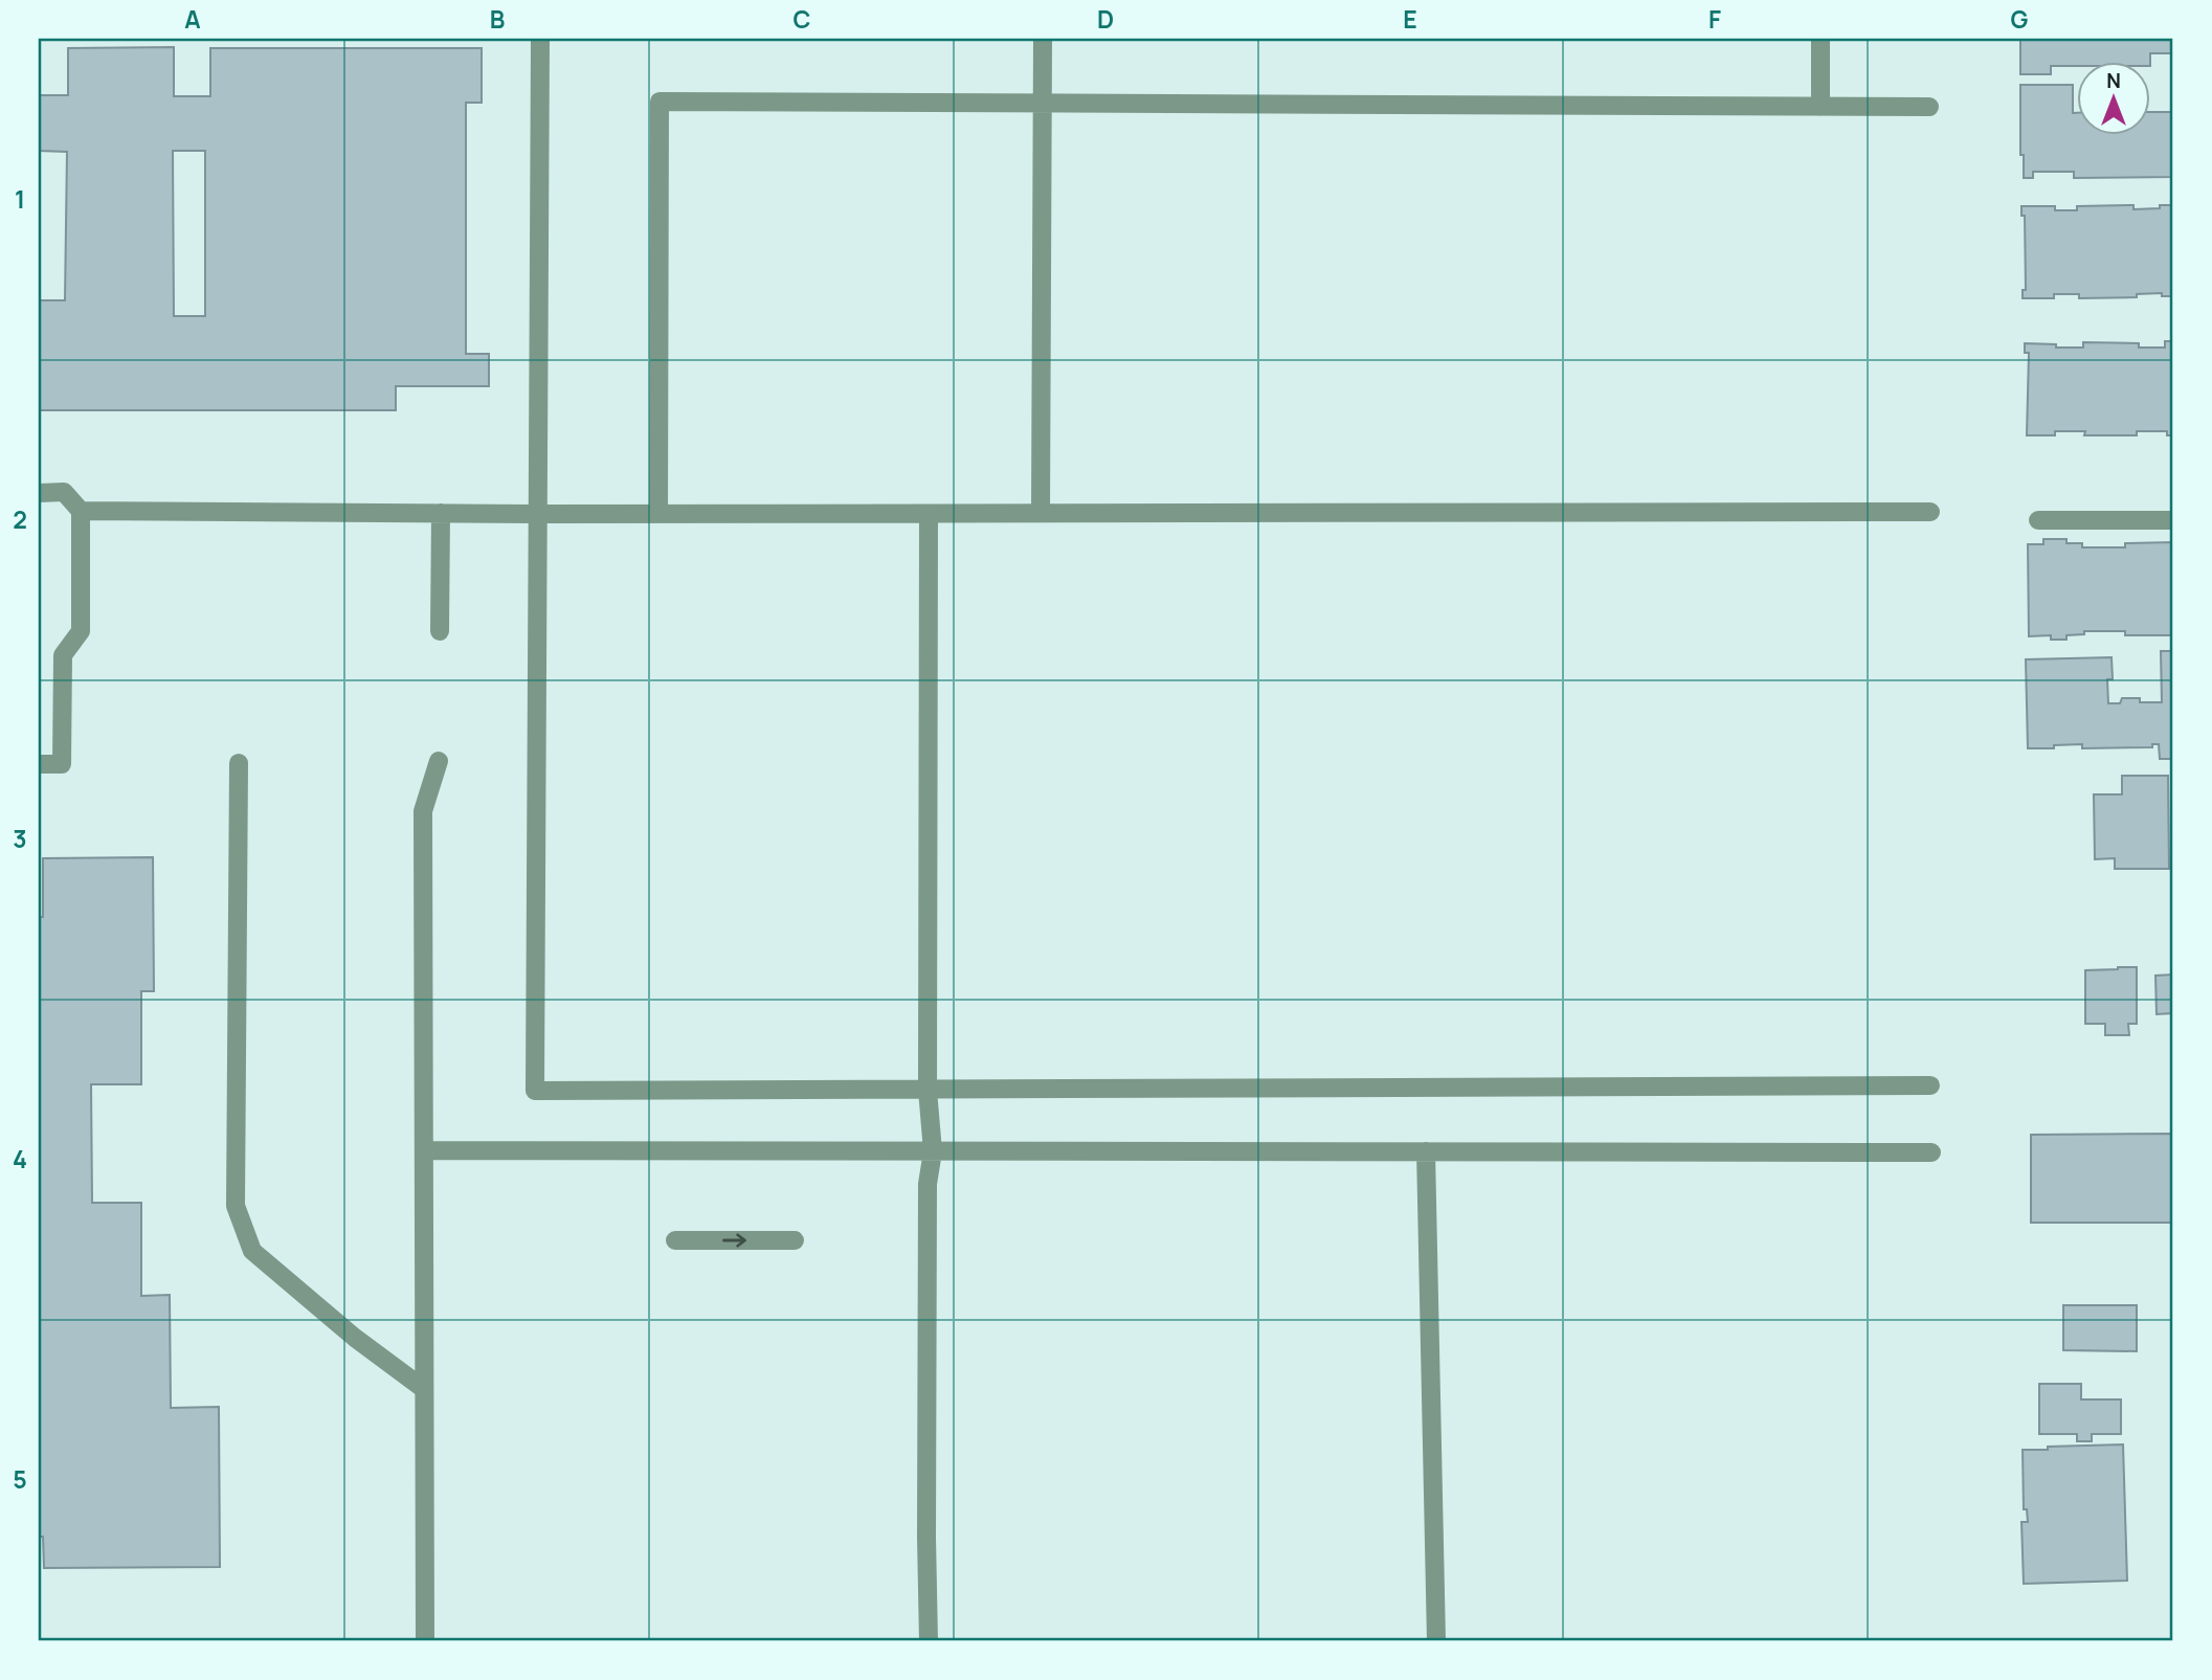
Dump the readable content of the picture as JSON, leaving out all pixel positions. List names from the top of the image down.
{
  "north": "top",
  "grid": {
    "columns": [
      "A",
      "B",
      "C",
      "D",
      "E",
      "F",
      "G"
    ],
    "rows": [
      "1",
      "2",
      "3",
      "4",
      "5"
    ]
  }
}
